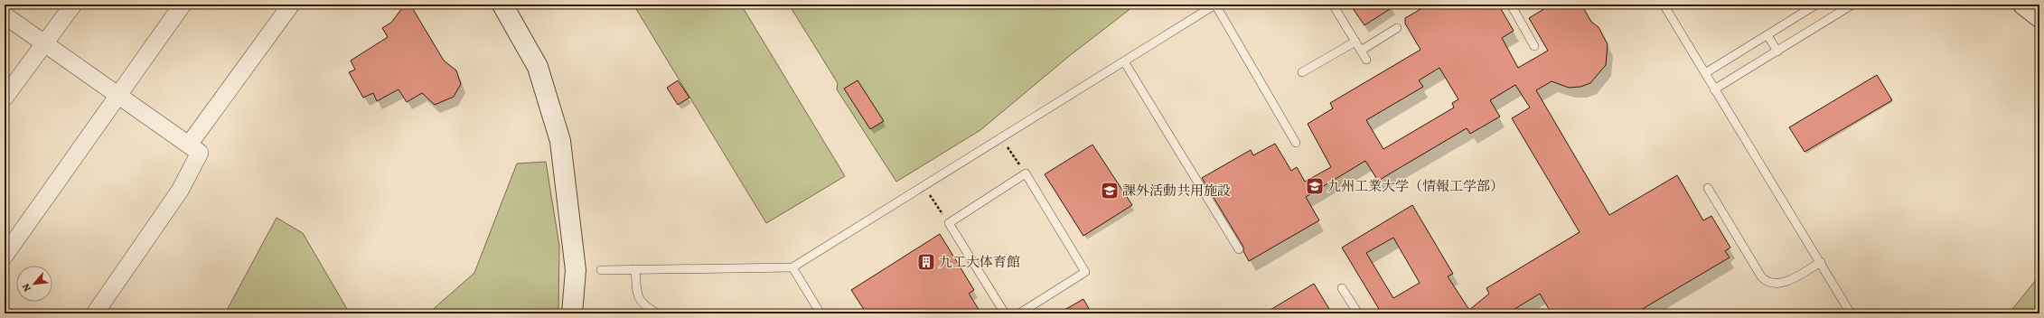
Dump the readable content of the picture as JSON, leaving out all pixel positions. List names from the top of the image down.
{
  "places": {
    "school or university": ["九州工業大学（情報工学部）", "課外活動共用施設"],
    "building": ["九工大体育館"]
  },
  "north": "bottom left"
}
